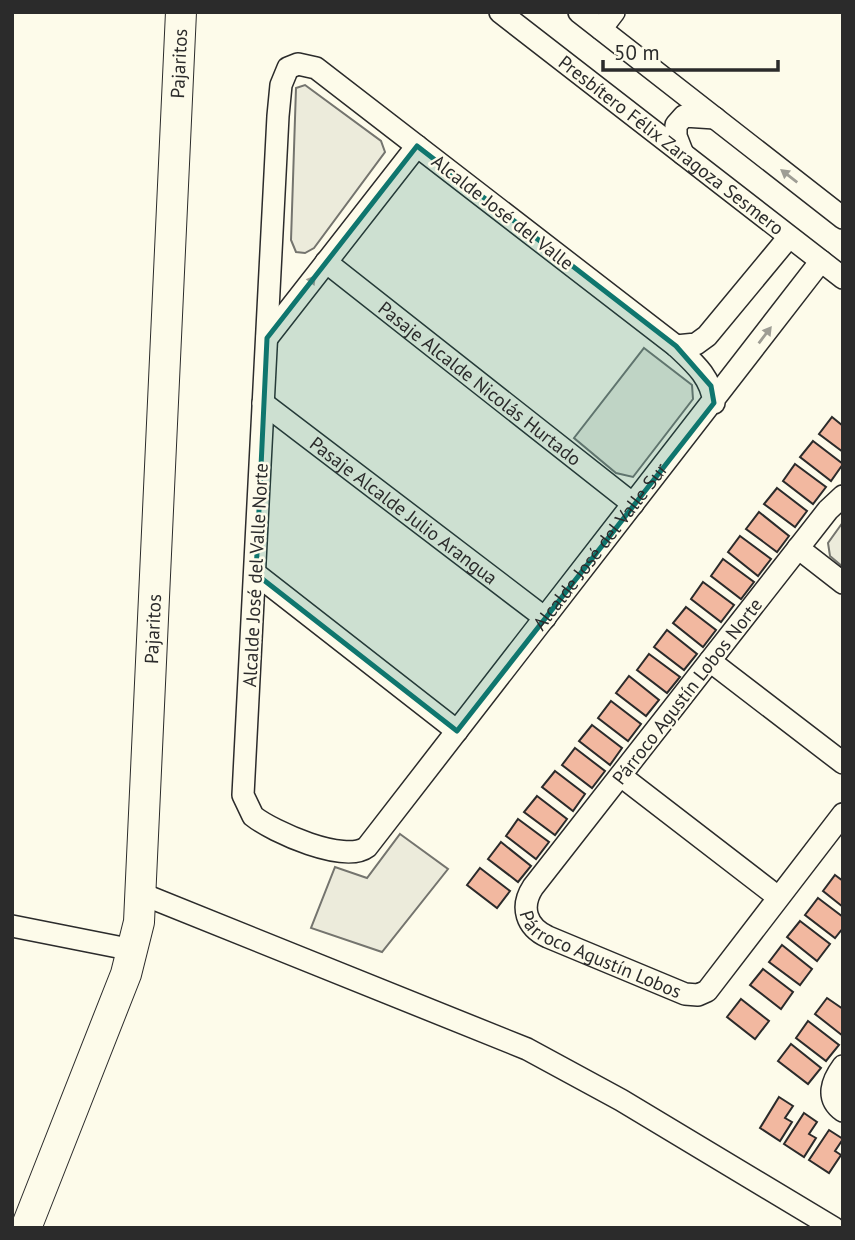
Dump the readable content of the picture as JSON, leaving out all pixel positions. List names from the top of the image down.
{
  "streets": {
    "street": [
      "Pajaritos",
      "Presbítero Félix Zaragoza Sesmero",
      "Alcalde José del Valle",
      "Pasaje Alcalde Nicolás Hurtado",
      "Pasaje Alcalde Julio Arangua",
      "Alcalde José del Valle Sur",
      "Alcalde José del Valle Norte",
      "Párroco Agustín Lobos Norte",
      "Párroco Agustín Lobos"
    ]
  },
  "crossings": [
    ["Presbítero Félix Zaragoza Sesmero", "Alcalde José del Valle Sur"],
    ["Alcalde José del Valle", "Alcalde José del Valle Sur"],
    ["Alcalde José del Valle", "Alcalde José del Valle Norte"],
    ["Pasaje Alcalde Nicolás Hurtado", "Alcalde José del Valle Sur"],
    ["Pasaje Alcalde Julio Arangua", "Alcalde José del Valle Sur"],
    ["Pasaje Alcalde Julio Arangua", "Alcalde José del Valle Norte"],
    ["Alcalde José del Valle Sur", "Alcalde José del Valle Norte"],
    ["Párroco Agustín Lobos Norte", "Párroco Agustín Lobos"]
  ],
  "scale_bar": "50 m"
}
